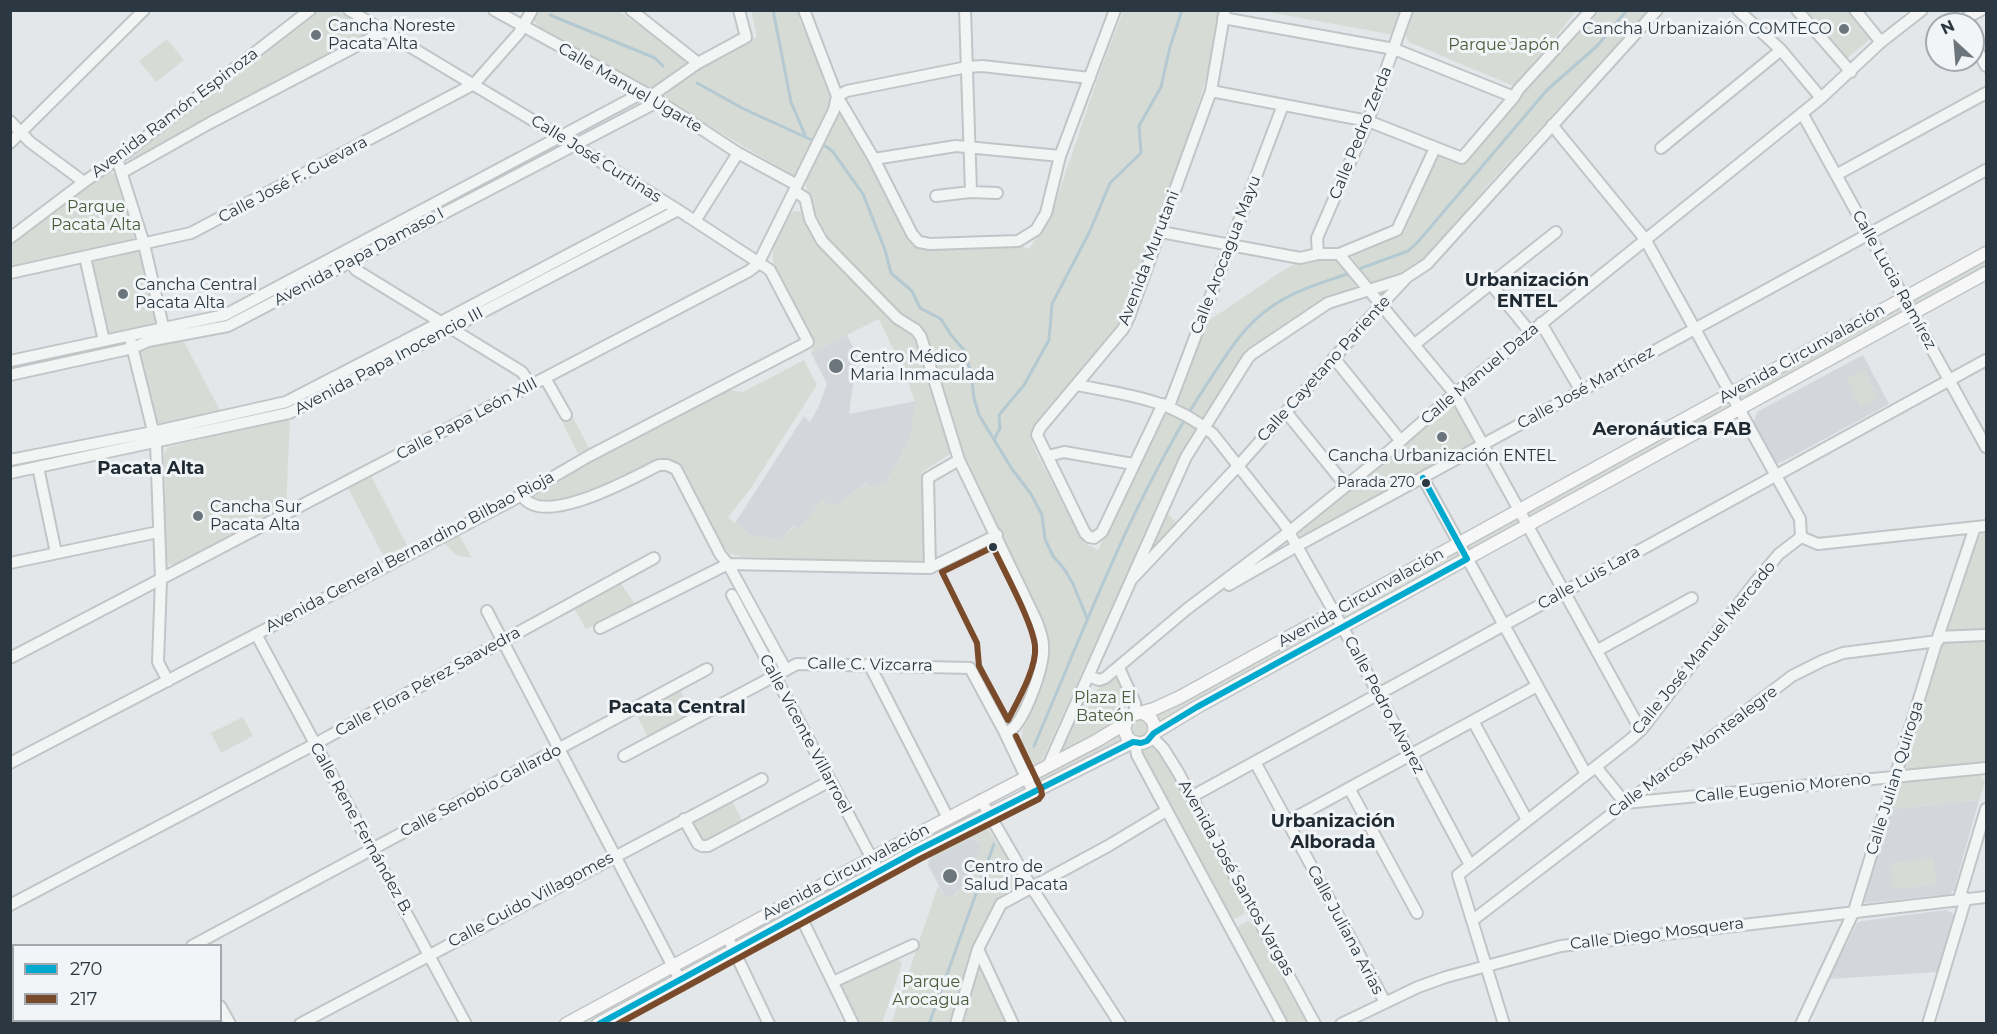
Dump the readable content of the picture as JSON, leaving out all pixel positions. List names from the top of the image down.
{
  "streets": {
    "main road": ["Avenida Circunvalación"],
    "street": [
      "Calle Manuel Ugarte",
      "Avenida Ramón Espinoza",
      "Calle Pedro Zerda",
      "Calle José Curtinas",
      "Calle José F. Guevara",
      "Calle Arocagua Mayu",
      "Avenida Papa Damaso I",
      "Avenida Murutani",
      "Calle Lucia Ramírez",
      "Avenida Papa Inocencio III",
      "Calle Cayetano Pariente",
      "Calle Manuel Daza",
      "Calle José Martínez",
      "Calle Papa León XIII",
      "Avenida General Bernardino Bilbao Rioja",
      "Calle Luis Lara",
      "Calle José Manuel Mercado",
      "Calle C. Vizcarra",
      "Calle Flora Pérez Saavedra",
      "Calle Pedro Alvarez",
      "Calle Vicente Villarroel",
      "Calle Marcos Montealegre",
      "Calle Julian Quiroga",
      "Calle Eugenio Moreno",
      "Calle Senobio Gallardo",
      "Calle Rene Fernández B.",
      "Avenida José Santos Vargas",
      "Calle Guido Villagomes",
      "Calle Juliana Arias",
      "Calle Diego Mosquera"
    ]
  },
  "crossings": [
    ["Calle Manuel Ugarte", "Calle José F. Guevara"],
    ["Calle Manuel Ugarte", "Avenida Papa Damaso I"],
    ["Calle Manuel Ugarte", "Calle C. Vizcarra"],
    ["Avenida Ramón Espinoza", "Calle José Curtinas"],
    ["Calle José Curtinas", "Calle José F. Guevara"],
    ["Calle José Curtinas", "Avenida Papa Damaso I"],
    ["Calle José Curtinas", "Avenida Papa Inocencio III"],
    ["Calle José Curtinas", "Calle Papa León XIII"],
    ["Calle José Curtinas", "Avenida General Bernardino Bilbao Rioja"],
    ["Calle Arocagua Mayu", "Avenida Murutani"],
    ["Calle Arocagua Mayu", "Calle Pedro Alvarez"],
    ["Avenida Murutani", "Calle Pedro Alvarez"],
    ["Calle Lucia Ramírez", "Avenida Circunvalación"],
    ["Calle Lucia Ramírez", "Calle Manuel Daza"],
    ["Calle Lucia Ramírez", "Calle José Martínez"],
    ["Calle Lucia Ramírez", "Calle Luis Lara"],
    ["Avenida Circunvalación", "Calle Cayetano Pariente"],
    ["Avenida Circunvalación", "Calle Pedro Alvarez"],
    ["Avenida Circunvalación", "Calle Vicente Villarroel"],
    ["Avenida Circunvalación", "Avenida José Santos Vargas"],
    ["Calle Cayetano Pariente", "Calle Manuel Daza"],
    ["Calle Cayetano Pariente", "Calle Pedro Alvarez"],
    ["Calle Manuel Daza", "Calle José Martínez"],
    ["Calle Manuel Daza", "Calle Pedro Alvarez"],
    ["Calle José Martínez", "Calle Pedro Alvarez"],
    ["Avenida General Bernardino Bilbao Rioja", "Calle Vicente Villarroel"],
    ["Avenida General Bernardino Bilbao Rioja", "Calle Rene Fernández B."],
    ["Calle Luis Lara", "Calle Pedro Alvarez"],
    ["Calle Luis Lara", "Avenida José Santos Vargas"],
    ["Calle Luis Lara", "Calle Juliana Arias"],
    ["Calle José Manuel Mercado", "Calle Pedro Alvarez"],
    ["Calle José Manuel Mercado", "Calle Marcos Montealegre"],
    ["Calle C. Vizcarra", "Calle Vicente Villarroel"],
    ["Calle Flora Pérez Saavedra", "Calle Rene Fernández B."],
    ["Calle Marcos Montealegre", "Calle Julian Quiroga"],
    ["Calle Marcos Montealegre", "Calle Eugenio Moreno"],
    ["Calle Julian Quiroga", "Calle Eugenio Moreno"],
    ["Calle Julian Quiroga", "Calle Diego Mosquera"],
    ["Calle Senobio Gallardo", "Calle Rene Fernández B."],
    ["Calle Rene Fernández B.", "Calle Guido Villagomes"],
    ["Calle Juliana Arias", "Calle Diego Mosquera"]
  ],
  "districts": [
    "Urbanización ENTEL",
    "Aeronáutica FAB",
    "Pacata Alta",
    "Pacata Central",
    "Urbanización Alborada"
  ],
  "parks": [
    "Parque Japón",
    "Parque Pacata Alta",
    "Plaza El Bateón",
    "Parque Arocagua"
  ],
  "places": [
    "Cancha Urbanizaión COMTECO",
    "Cancha Noreste Pacata Alta",
    "Cancha Central Pacata Alta",
    "Centro Médico Maria Inmaculada",
    "Cancha Urbanización ENTEL",
    "Parada 270",
    "Cancha Sur Pacata Alta",
    "Centro de Salud Pacata"
  ],
  "lines": ["transit line 270", "transit line 217"],
  "legend": ["270", "217"],
  "north": "top left"
}
